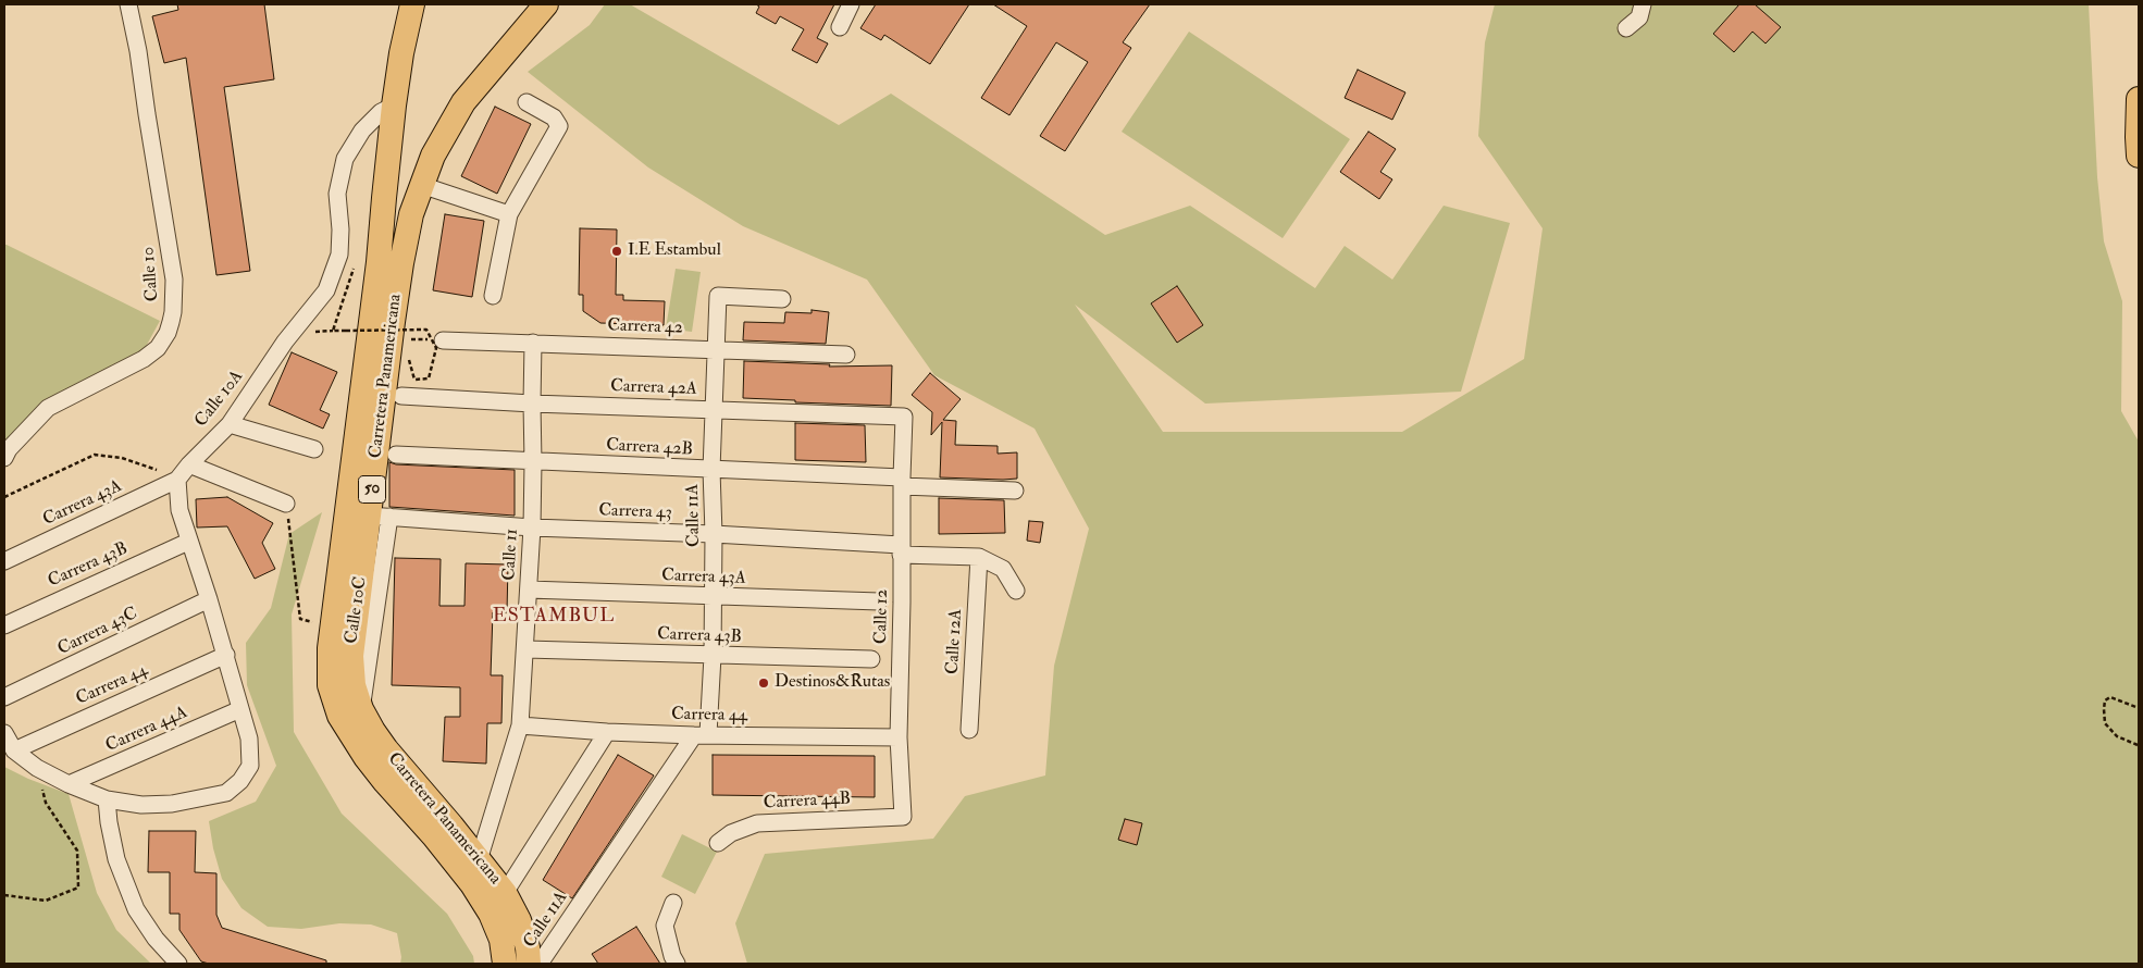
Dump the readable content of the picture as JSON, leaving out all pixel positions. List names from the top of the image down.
{
  "streets": {
    "highway": ["Carretera Panamericana", "50"],
    "street": [
      "Calle 10",
      "Carrera 42",
      "Carrera 42A",
      "Calle 10A",
      "Carrera 42B",
      "Carrera 43A",
      "Carrera 43",
      "Calle 11A",
      "Calle 11",
      "Carrera 43B",
      "Calle 12",
      "Carrera 43C",
      "Calle 12A",
      "Carrera 44",
      "Carrera 44A",
      "Carrera 44B"
    ]
  },
  "crossings": [
    ["Carrera 42", "Calle 11A"],
    ["Carrera 42", "Calle 11"],
    ["Carretera Panamericana", "Calle 10A"],
    ["Carretera Panamericana", "Carrera 43"],
    ["Carretera Panamericana", "Calle 11"],
    ["Carrera 42A", "Calle 11A"],
    ["Carrera 42A", "Calle 11"],
    ["Carrera 42A", "Calle 12"],
    ["Calle 10A", "Carrera 43A"],
    ["Carrera 42B", "Calle 11A"],
    ["Carrera 42B", "Calle 11"],
    ["Carrera 42B", "Calle 12"],
    ["Carrera 43A", "Calle 11A"],
    ["Carrera 43A", "Calle 11"],
    ["Carrera 43", "Calle 11A"],
    ["Carrera 43", "Calle 11"],
    ["Carrera 43", "Calle 12"],
    ["Carrera 43", "Calle 12A"],
    ["Calle 11A", "Carrera 43B"],
    ["Calle 11A", "Carrera 44"],
    ["Calle 11", "Carrera 43B"],
    ["Calle 11", "Carrera 44"],
    ["Calle 12", "Carrera 44"],
    ["Calle 12", "Carrera 44B"]
  ],
  "districts": ["ESTAMBUL"],
  "places": ["I.E Estambul", "Destinos&Rutas"]
}
